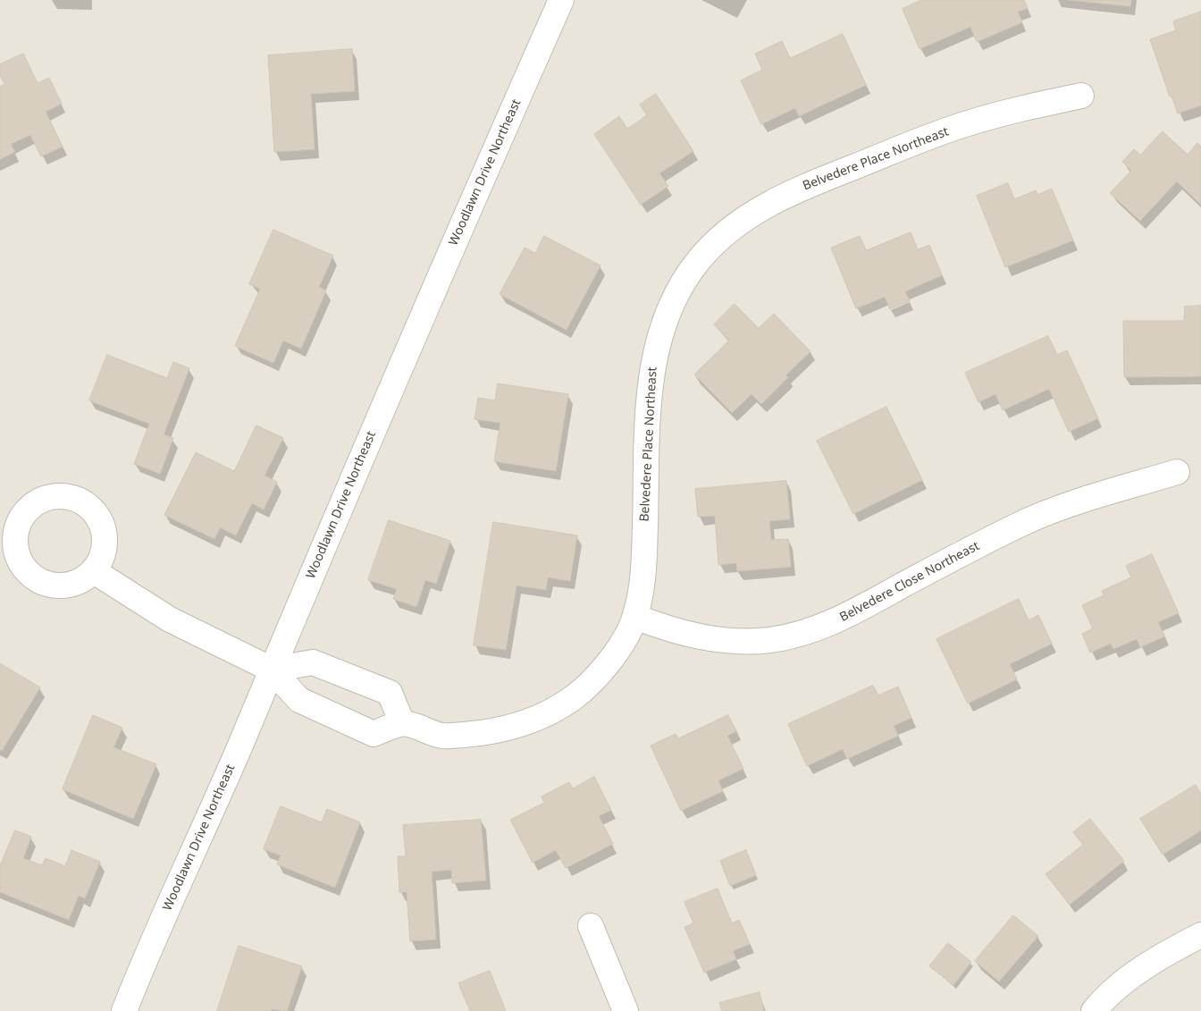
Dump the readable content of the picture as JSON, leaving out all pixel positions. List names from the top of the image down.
{
  "streets": {
    "street": ["Belvedere Place Northeast", "Woodlawn Drive Northeast", "Belvedere Close Northeast"]
  },
  "crossings": [
    ["Belvedere Place Northeast", "Belvedere Close Northeast"]
  ]
}
